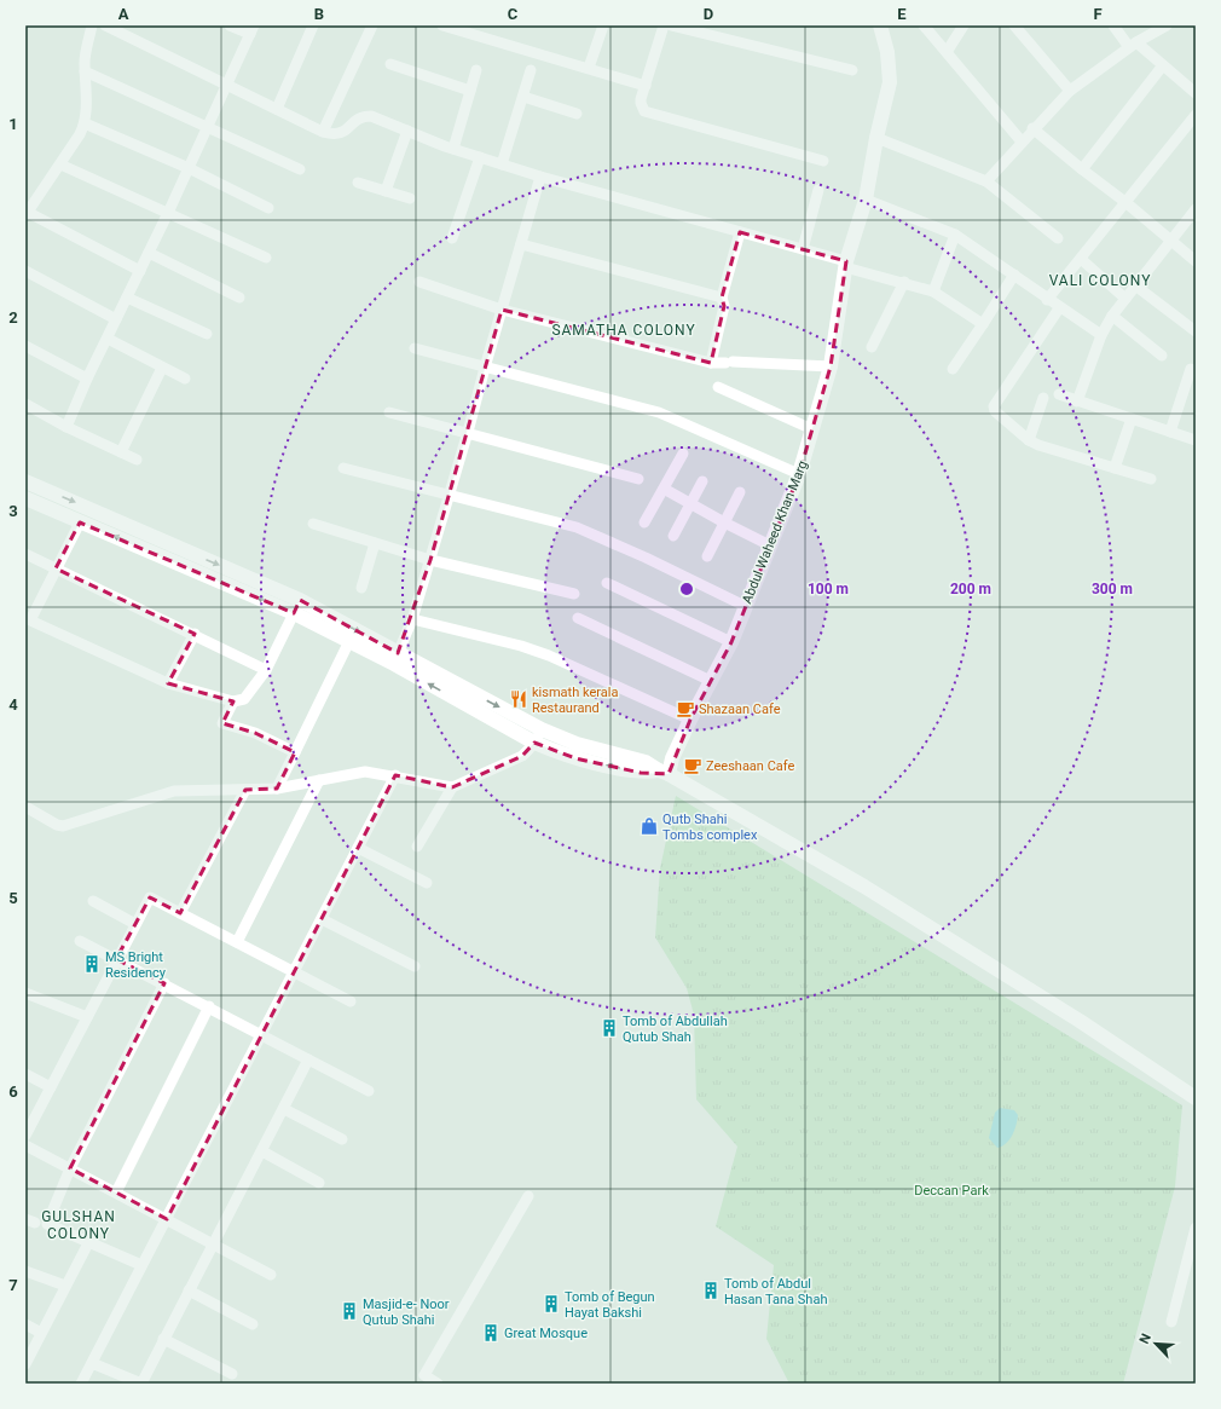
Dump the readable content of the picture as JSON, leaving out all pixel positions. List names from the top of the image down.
{
  "streets": {
    "street": ["Abdul Waheed Khan Marg"]
  },
  "districts": ["VALI COLONY", "SAMATHA COLONY", "GULSHAN COLONY"],
  "parks": ["Deccan Park"],
  "places": {
    "restaurant": ["kismath kerala Restaurand"],
    "cafe": ["Shazaan Cafe", "Zeeshaan Cafe"],
    "shop": ["Qutb Shahi Tombs complex"],
    "building": [
      "MS Bright Residency",
      "Tomb of Abdullah Qutub Shah",
      "Tomb of Abdul Hasan Tana Shah",
      "Tomb of Begun Hayat Bakshi",
      "Masjid-e- Noor Qutub Shahi",
      "Great Mosque"
    ]
  },
  "north": "top left",
  "grid": {
    "columns": [
      "A",
      "B",
      "C",
      "D",
      "E",
      "F"
    ],
    "rows": [
      "1",
      "2",
      "3",
      "4",
      "5",
      "6",
      "7"
    ]
  },
  "rings": ["100 m", "200 m", "300 m"]
}
